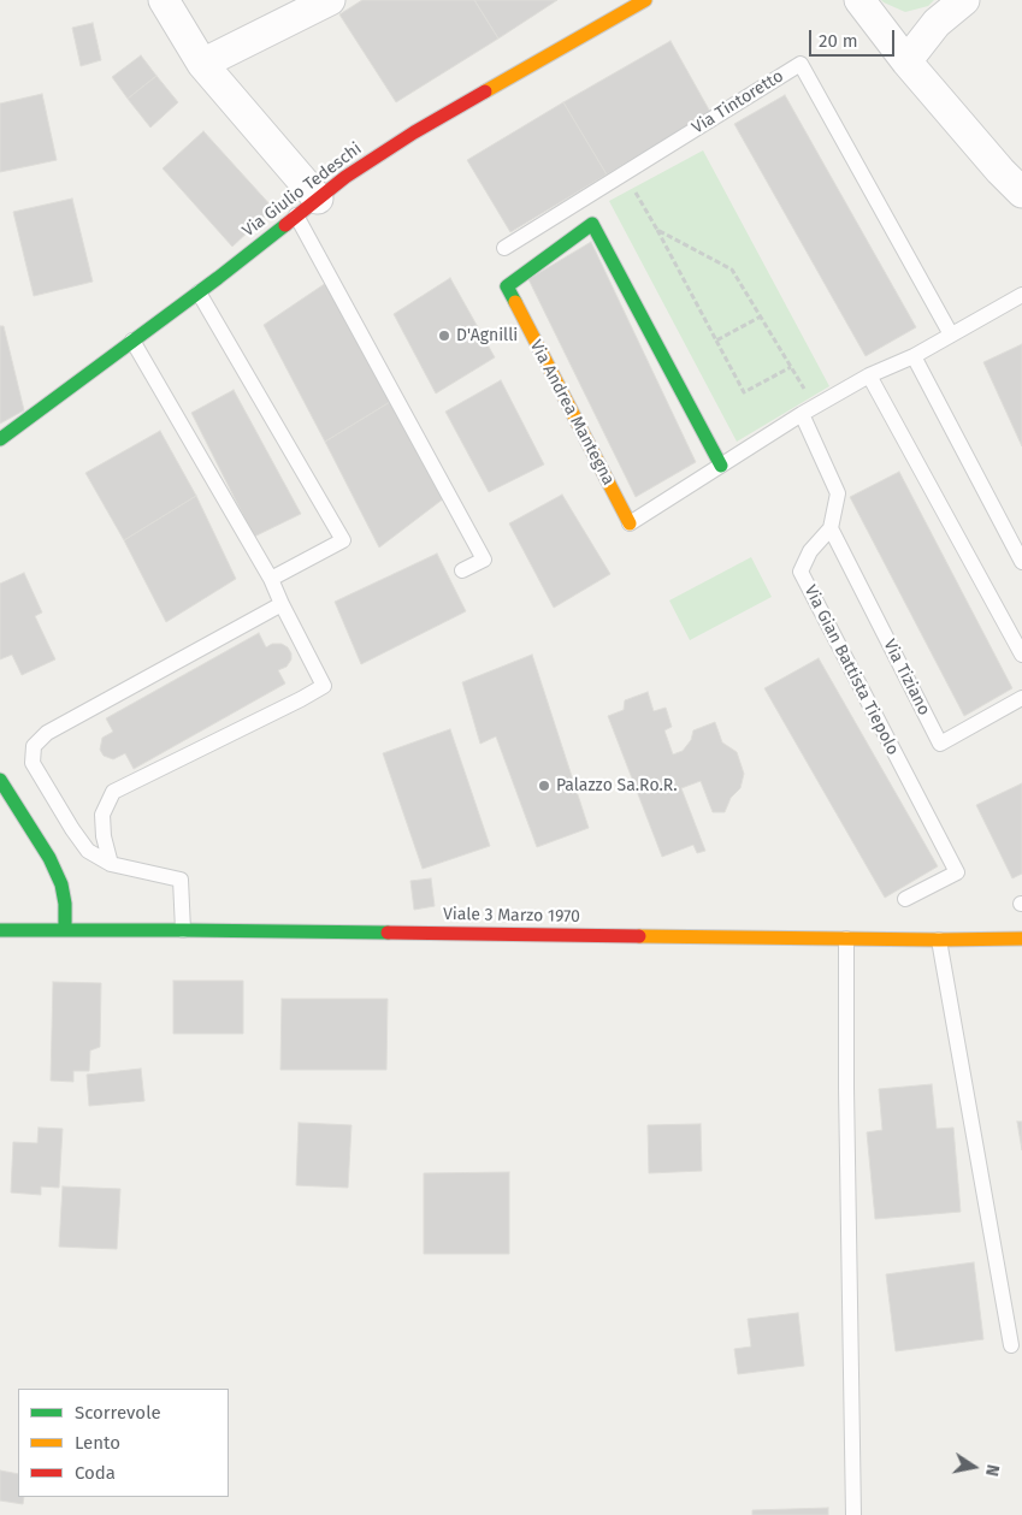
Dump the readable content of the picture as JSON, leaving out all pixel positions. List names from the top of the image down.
{
  "streets": {
    "street": ["Via Giulio Tedeschi", "Via Andrea Mantegna", "Viale 3 Marzo 1970"],
    "lane": ["Via Tintoretto", "Via Gian Battista Tiepolo", "Via Tiziano"]
  },
  "crossings": [
    ["Via Tintoretto", "Via Andrea Mantegna"],
    ["Via Andrea Mantegna", "Via Gian Battista Tiepolo"],
    ["Via Gian Battista Tiepolo", "Via Tiziano"]
  ],
  "places": ["D'Agnilli", "Palazzo Sa.Ro.R."],
  "legend": ["Scorrevole", "Lento", "Coda"],
  "scale_bar": "20 m",
  "north": "right"
}
